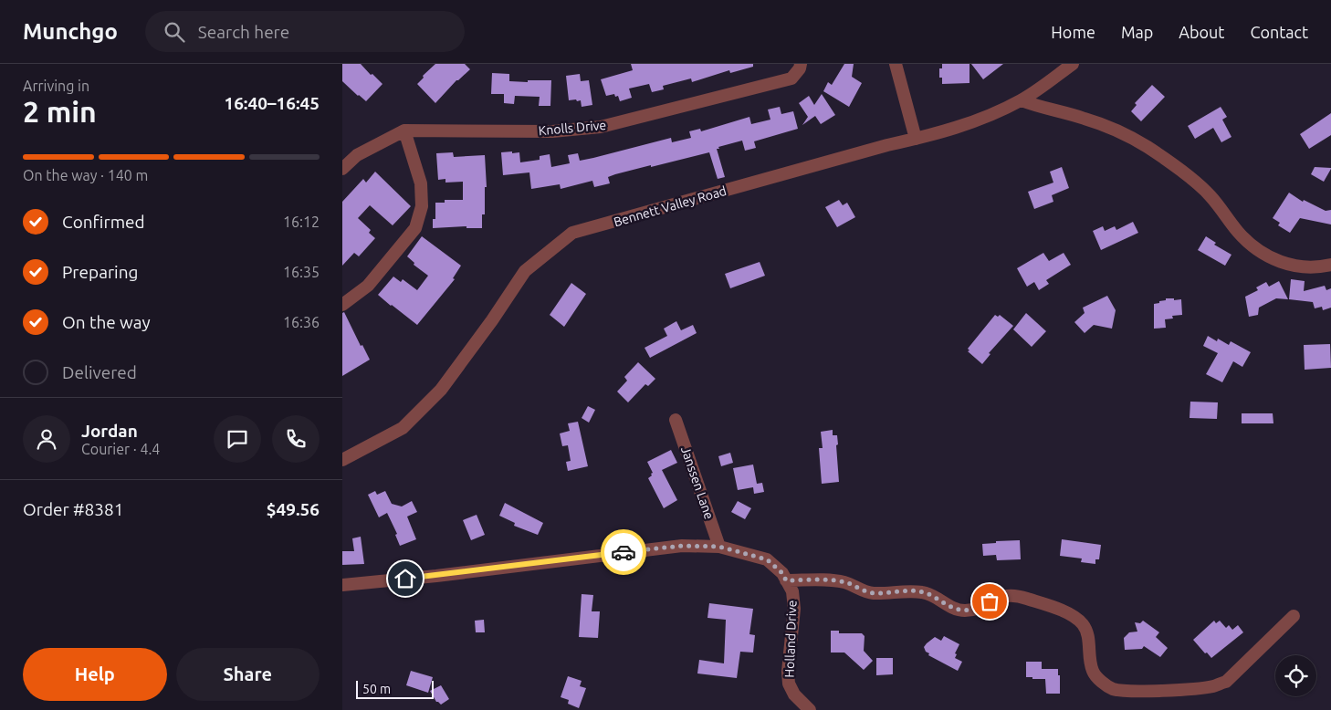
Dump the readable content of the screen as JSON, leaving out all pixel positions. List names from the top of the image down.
{
  "streets": {
    "street": [
      "Knolls Drive",
      "Bennett Valley Road",
      "Janssen Lane",
      "Holland Drive"
    ]
  },
  "crossings": [
    ["Janssen Lane", "Holland Drive"]
  ],
  "scale_bar": "50 m",
  "page": {
    "header": "Munchgo",
    "search": "Search here",
    "nav": [
      "Home",
      "Map",
      "About",
      "Contact"
    ],
    "heading": ["2 min", "Arriving in", "16:40–16:45"],
    "panel": [
      "Jordan",
      "Courier · 4.4",
      "Order #8381",
      "$49.56"
    ],
    "bar": "On the way · 140 m",
    "list": [
      ["Confirmed", "16:12"],
      ["Preparing", "16:35"],
      ["On the way", "16:36"],
      "Delivered"
    ],
    "buttons": ["Help", "Share"],
    "scale": "50 m"
  }
}
